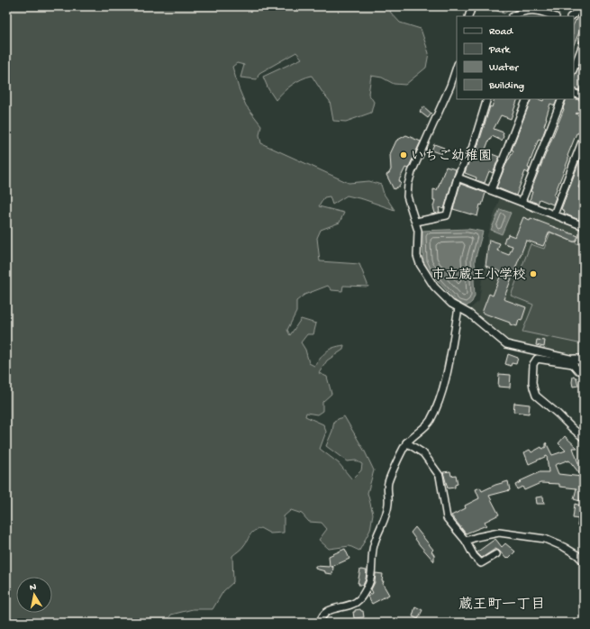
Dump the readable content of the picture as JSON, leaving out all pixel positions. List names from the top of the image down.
{
  "districts": ["蔵王町一丁目"],
  "places": ["いちご幼稚園", "市立蔵王小学校"],
  "legend": [
    "Road",
    "Park",
    "Water",
    "Building"
  ],
  "north": "top"
}
